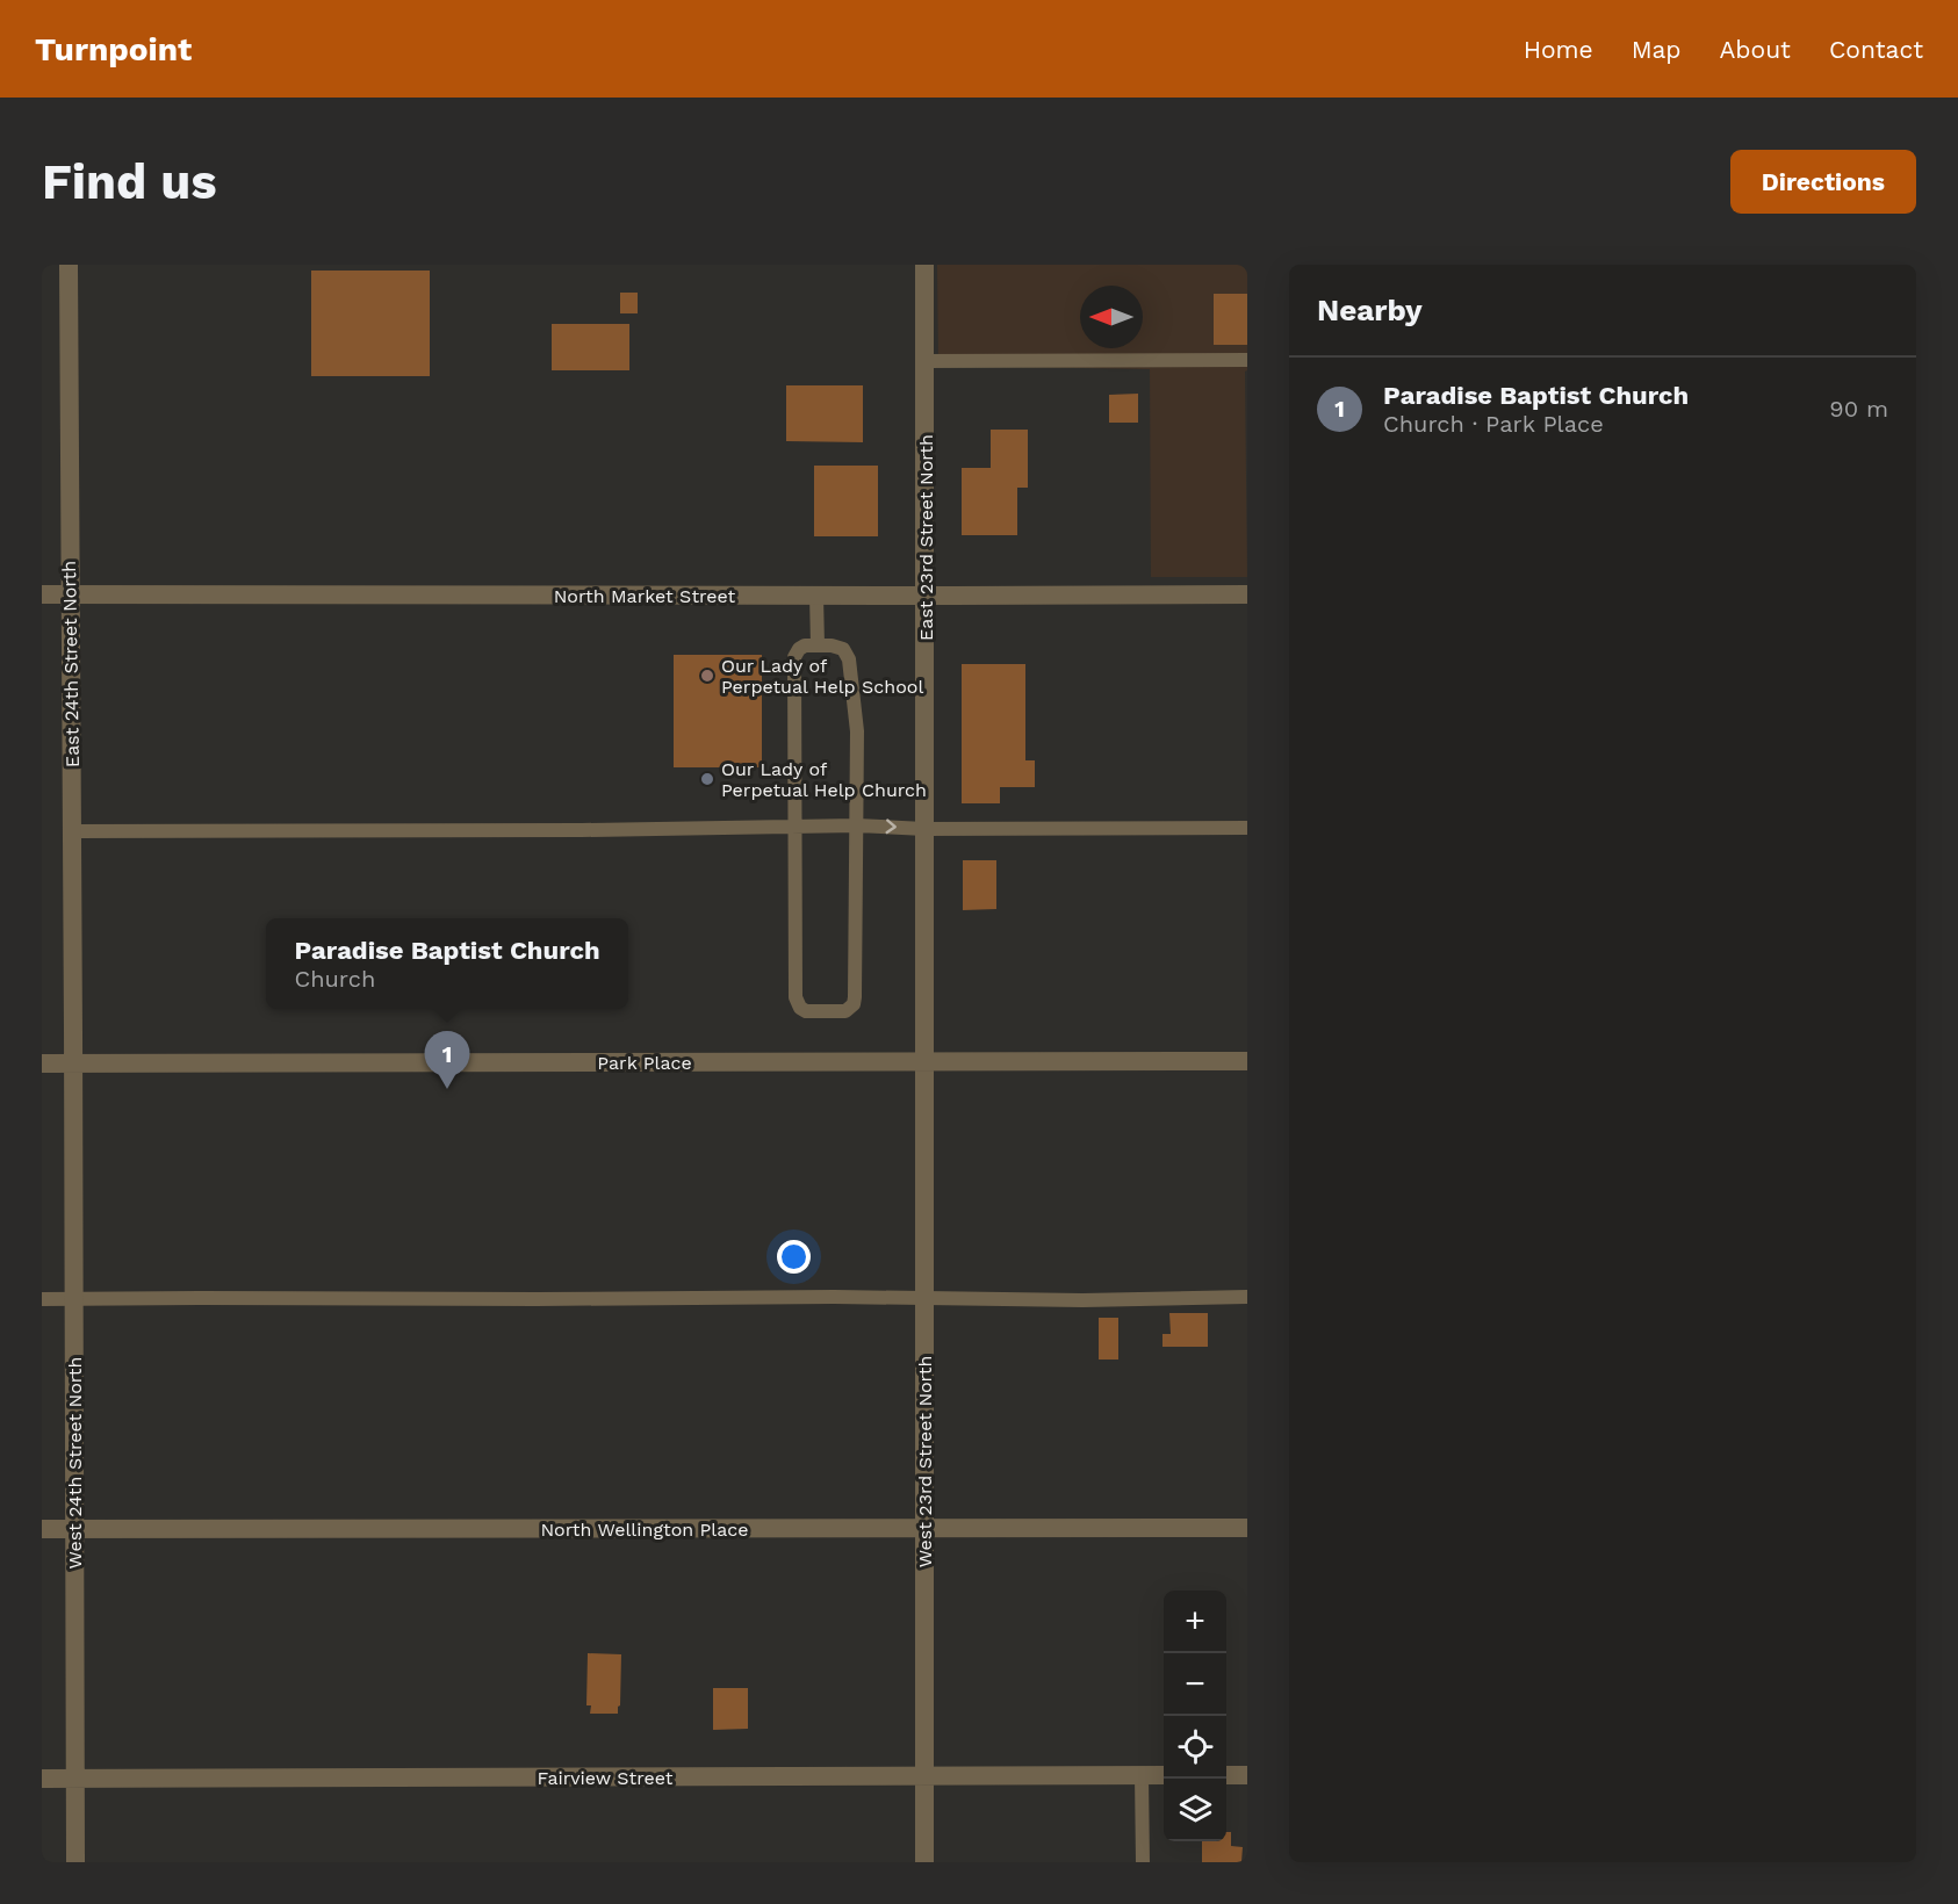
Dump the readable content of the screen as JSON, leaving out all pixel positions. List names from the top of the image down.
{
  "streets": {
    "street": [
      "East 23rd Street North",
      "North Market Street",
      "East 24th Street North",
      "Park Place",
      "West 23rd Street North",
      "West 24th Street North",
      "North Wellington Place",
      "Fairview Street"
    ]
  },
  "crossings": [
    ["East 23rd Street North", "North Market Street"],
    ["East 23rd Street North", "Park Place"],
    ["East 23rd Street North", "West 23rd Street North"],
    ["North Market Street", "East 24th Street North"],
    ["East 24th Street North", "Park Place"],
    ["East 24th Street North", "West 24th Street North"],
    ["Park Place", "West 23rd Street North"],
    ["Park Place", "West 24th Street North"],
    ["West 23rd Street North", "North Wellington Place"],
    ["West 23rd Street North", "Fairview Street"],
    ["West 24th Street North", "North Wellington Place"],
    ["West 24th Street North", "Fairview Street"]
  ],
  "places": ["Our Lady of Perpetual Help School", "Our Lady of Perpetual Help Church"],
  "north": "left",
  "page": {
    "header": "Turnpoint",
    "nav": [
      "Home",
      "Map",
      "About",
      "Contact"
    ],
    "buttons": "Directions",
    "title": "Find us",
    "heading": "Nearby",
    "list": [
      {
        "mark": "1",
        "name": "Paradise Baptist Church",
        "note": "Church · Park Place",
        "value": "90 m"
      }
    ],
    "popup": ["Paradise Baptist Church", "Church"],
    "pins": "1",
    "map_buttons": ["+", "−"]
  }
}
